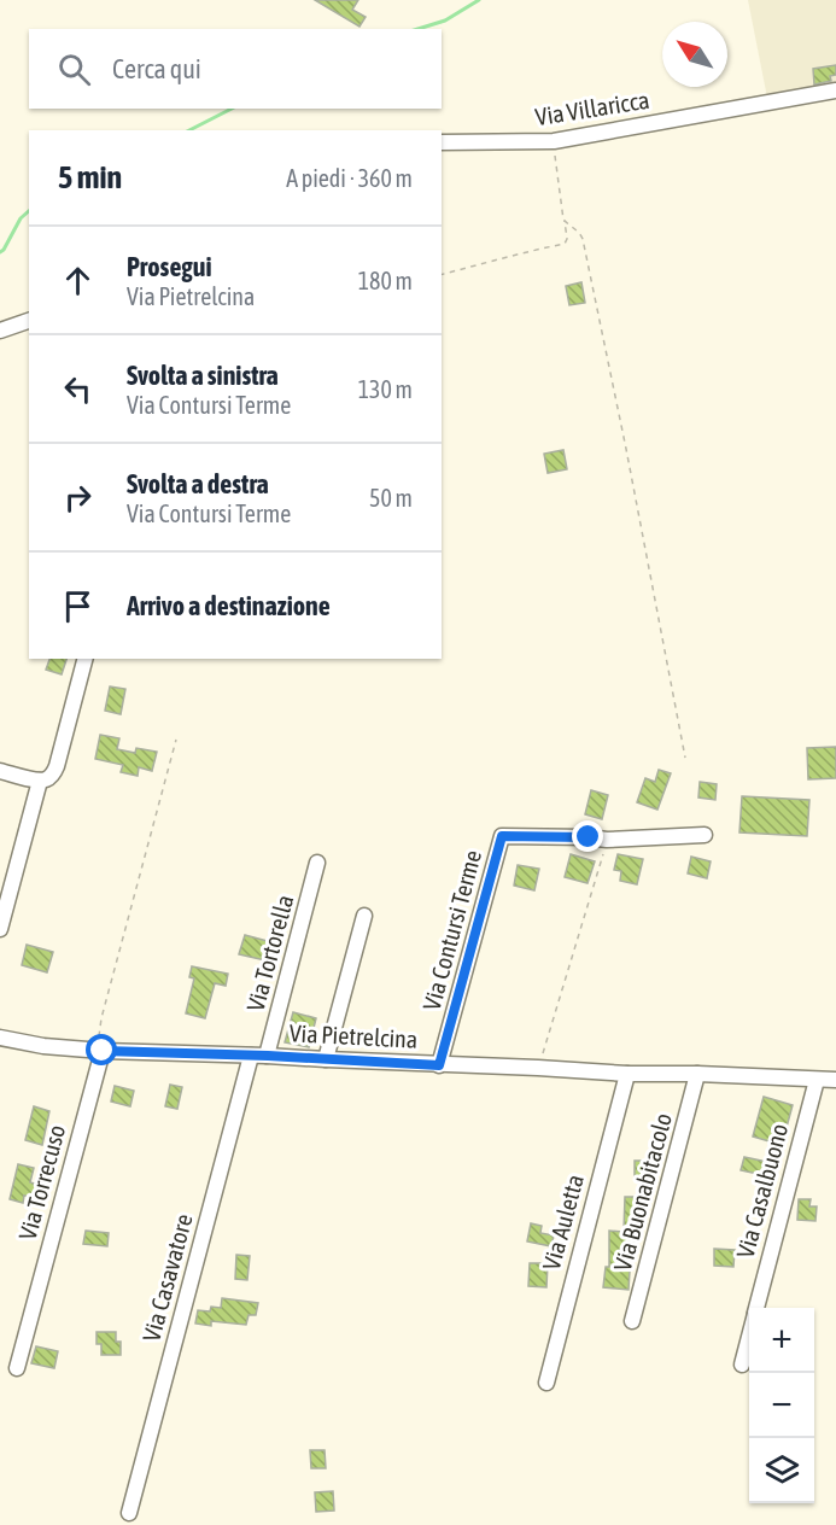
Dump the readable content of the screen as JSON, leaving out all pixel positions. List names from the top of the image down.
{
  "streets": {
    "street": [
      "Via Villaricca",
      "Via Contursi Terme",
      "Via Tortorella",
      "Via Pietrelcina",
      "Via Torrecuso",
      "Via Casalbuono",
      "Via Buonabitacolo",
      "Via Auletta",
      "Via Casavatore"
    ]
  },
  "crossings": [
    ["Via Contursi Terme", "Via Pietrelcina"],
    ["Via Tortorella", "Via Pietrelcina"],
    ["Via Pietrelcina", "Via Torrecuso"],
    ["Via Pietrelcina", "Via Casalbuono"],
    ["Via Pietrelcina", "Via Buonabitacolo"],
    ["Via Pietrelcina", "Via Auletta"],
    ["Via Pietrelcina", "Via Casavatore"]
  ],
  "north": "top left",
  "page": {
    "search": "Cerca qui",
    "heading": ["5 min", "A piedi · 360 m"],
    "list": [
      ["Prosegui", "Via Pietrelcina", "180 m"],
      ["Svolta a sinistra", "Via Contursi Terme", "130 m"],
      ["Svolta a destra", "Via Contursi Terme", "50 m"],
      "Arrivo a destinazione"
    ],
    "map_buttons": ["+", "−"]
  }
}
